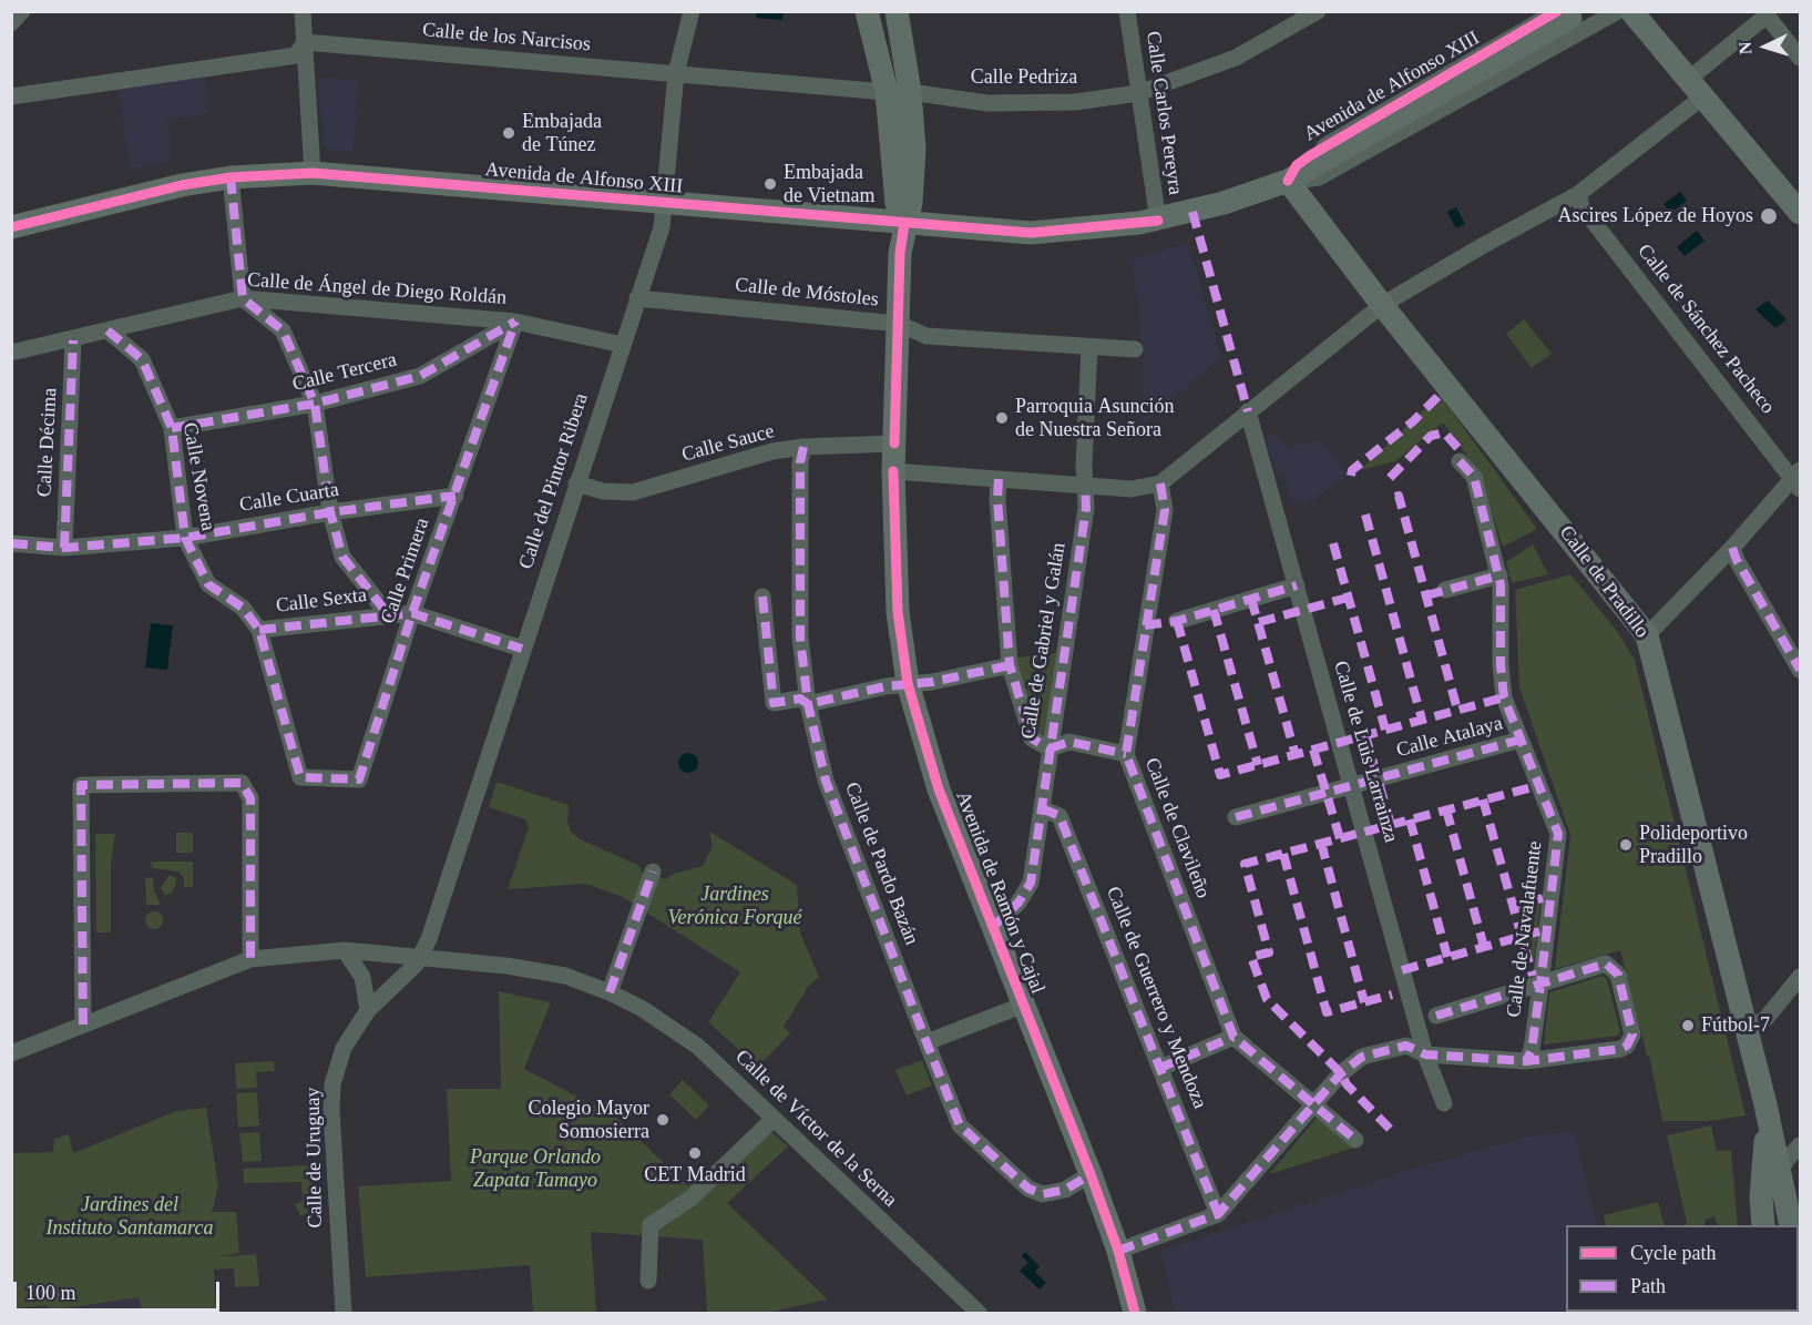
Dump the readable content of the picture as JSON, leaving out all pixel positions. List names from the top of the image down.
{
  "streets": {
    "street": [
      "Calle de los Narcisos",
      "Calle Pedriza",
      "Avenida de Alfonso XIII",
      "Calle Carlos Pereyra",
      "Calle de Ángel de Diego Roldán",
      "Calle de Móstoles",
      "Calle de Sánchez Pacheco",
      "Calle Tercera",
      "Calle Décima",
      "Calle Sauce",
      "Calle Novena",
      "Calle del Pintor Ribera",
      "Calle Cuarta",
      "Calle Primera",
      "Calle de Pradillo",
      "Calle Sexta",
      "Calle de Gabriel y Galán",
      "Calle Atalaya",
      "Calle de Luis Larrainza",
      "Calle de Clavileño",
      "Calle de Pardo Bazán",
      "Avenida de Ramón y Cajal",
      "Calle de Navalafuente",
      "Calle de Guerrero y Mendoza",
      "Calle de Víctor de la Serna",
      "Calle de Uruguay"
    ]
  },
  "crossings": [
    ["Calle de los Narcisos", "Calle del Pintor Ribera"],
    ["Calle de los Narcisos", "Avenida de Ramón y Cajal"],
    ["Calle Pedriza", "Calle Carlos Pereyra"],
    ["Calle Pedriza", "Avenida de Ramón y Cajal"],
    ["Avenida de Alfonso XIII", "Calle Carlos Pereyra"],
    ["Avenida de Alfonso XIII", "Calle del Pintor Ribera"],
    ["Avenida de Alfonso XIII", "Calle de Pradillo"],
    ["Avenida de Alfonso XIII", "Avenida de Ramón y Cajal"],
    ["Calle de Ángel de Diego Roldán", "Calle Tercera"],
    ["Calle de Ángel de Diego Roldán", "Calle Décima"],
    ["Calle de Ángel de Diego Roldán", "Calle Novena"],
    ["Calle de Ángel de Diego Roldán", "Calle del Pintor Ribera"],
    ["Calle de Ángel de Diego Roldán", "Calle Primera"],
    ["Calle de Móstoles", "Calle del Pintor Ribera"],
    ["Calle de Móstoles", "Calle de Gabriel y Galán"],
    ["Calle de Móstoles", "Avenida de Ramón y Cajal"],
    ["Calle Tercera", "Calle Novena"],
    ["Calle Tercera", "Calle Primera"],
    ["Calle Décima", "Calle Cuarta"],
    ["Calle Sauce", "Calle del Pintor Ribera"],
    ["Calle Sauce", "Calle de Pardo Bazán"],
    ["Calle Sauce", "Avenida de Ramón y Cajal"],
    ["Calle Novena", "Calle Cuarta"],
    ["Calle Novena", "Calle Primera"],
    ["Calle Novena", "Calle Sexta"],
    ["Calle del Pintor Ribera", "Calle de Víctor de la Serna"],
    ["Calle del Pintor Ribera", "Calle de Uruguay"],
    ["Calle Cuarta", "Calle Primera"],
    ["Calle Primera", "Calle Sexta"],
    ["Calle de Gabriel y Galán", "Avenida de Ramón y Cajal"],
    ["Calle de Gabriel y Galán", "Calle de Guerrero y Mendoza"],
    ["Calle Atalaya", "Calle de Luis Larrainza"],
    ["Calle Atalaya", "Calle de Navalafuente"],
    ["Calle de Pardo Bazán", "Avenida de Ramón y Cajal"],
    ["Calle de Víctor de la Serna", "Calle de Uruguay"]
  ],
  "parks": ["Jardines Verónica Forqué", "Parque Orlando Zapata Tamayo", "Jardines del Instituto Santamarca"],
  "places": [
    "Embajada de Túnez",
    "Embajada de Vietnam",
    "Ascires López de Hoyos",
    "Parroquia Asunción de Nuestra Señora",
    "Polideportivo Pradillo",
    "Fútbol-7",
    "Colegio Mayor Somosierra",
    "CET Madrid"
  ],
  "legend": ["Cycle path", "Path"],
  "scale_bar": "100 m",
  "north": "left"
}
